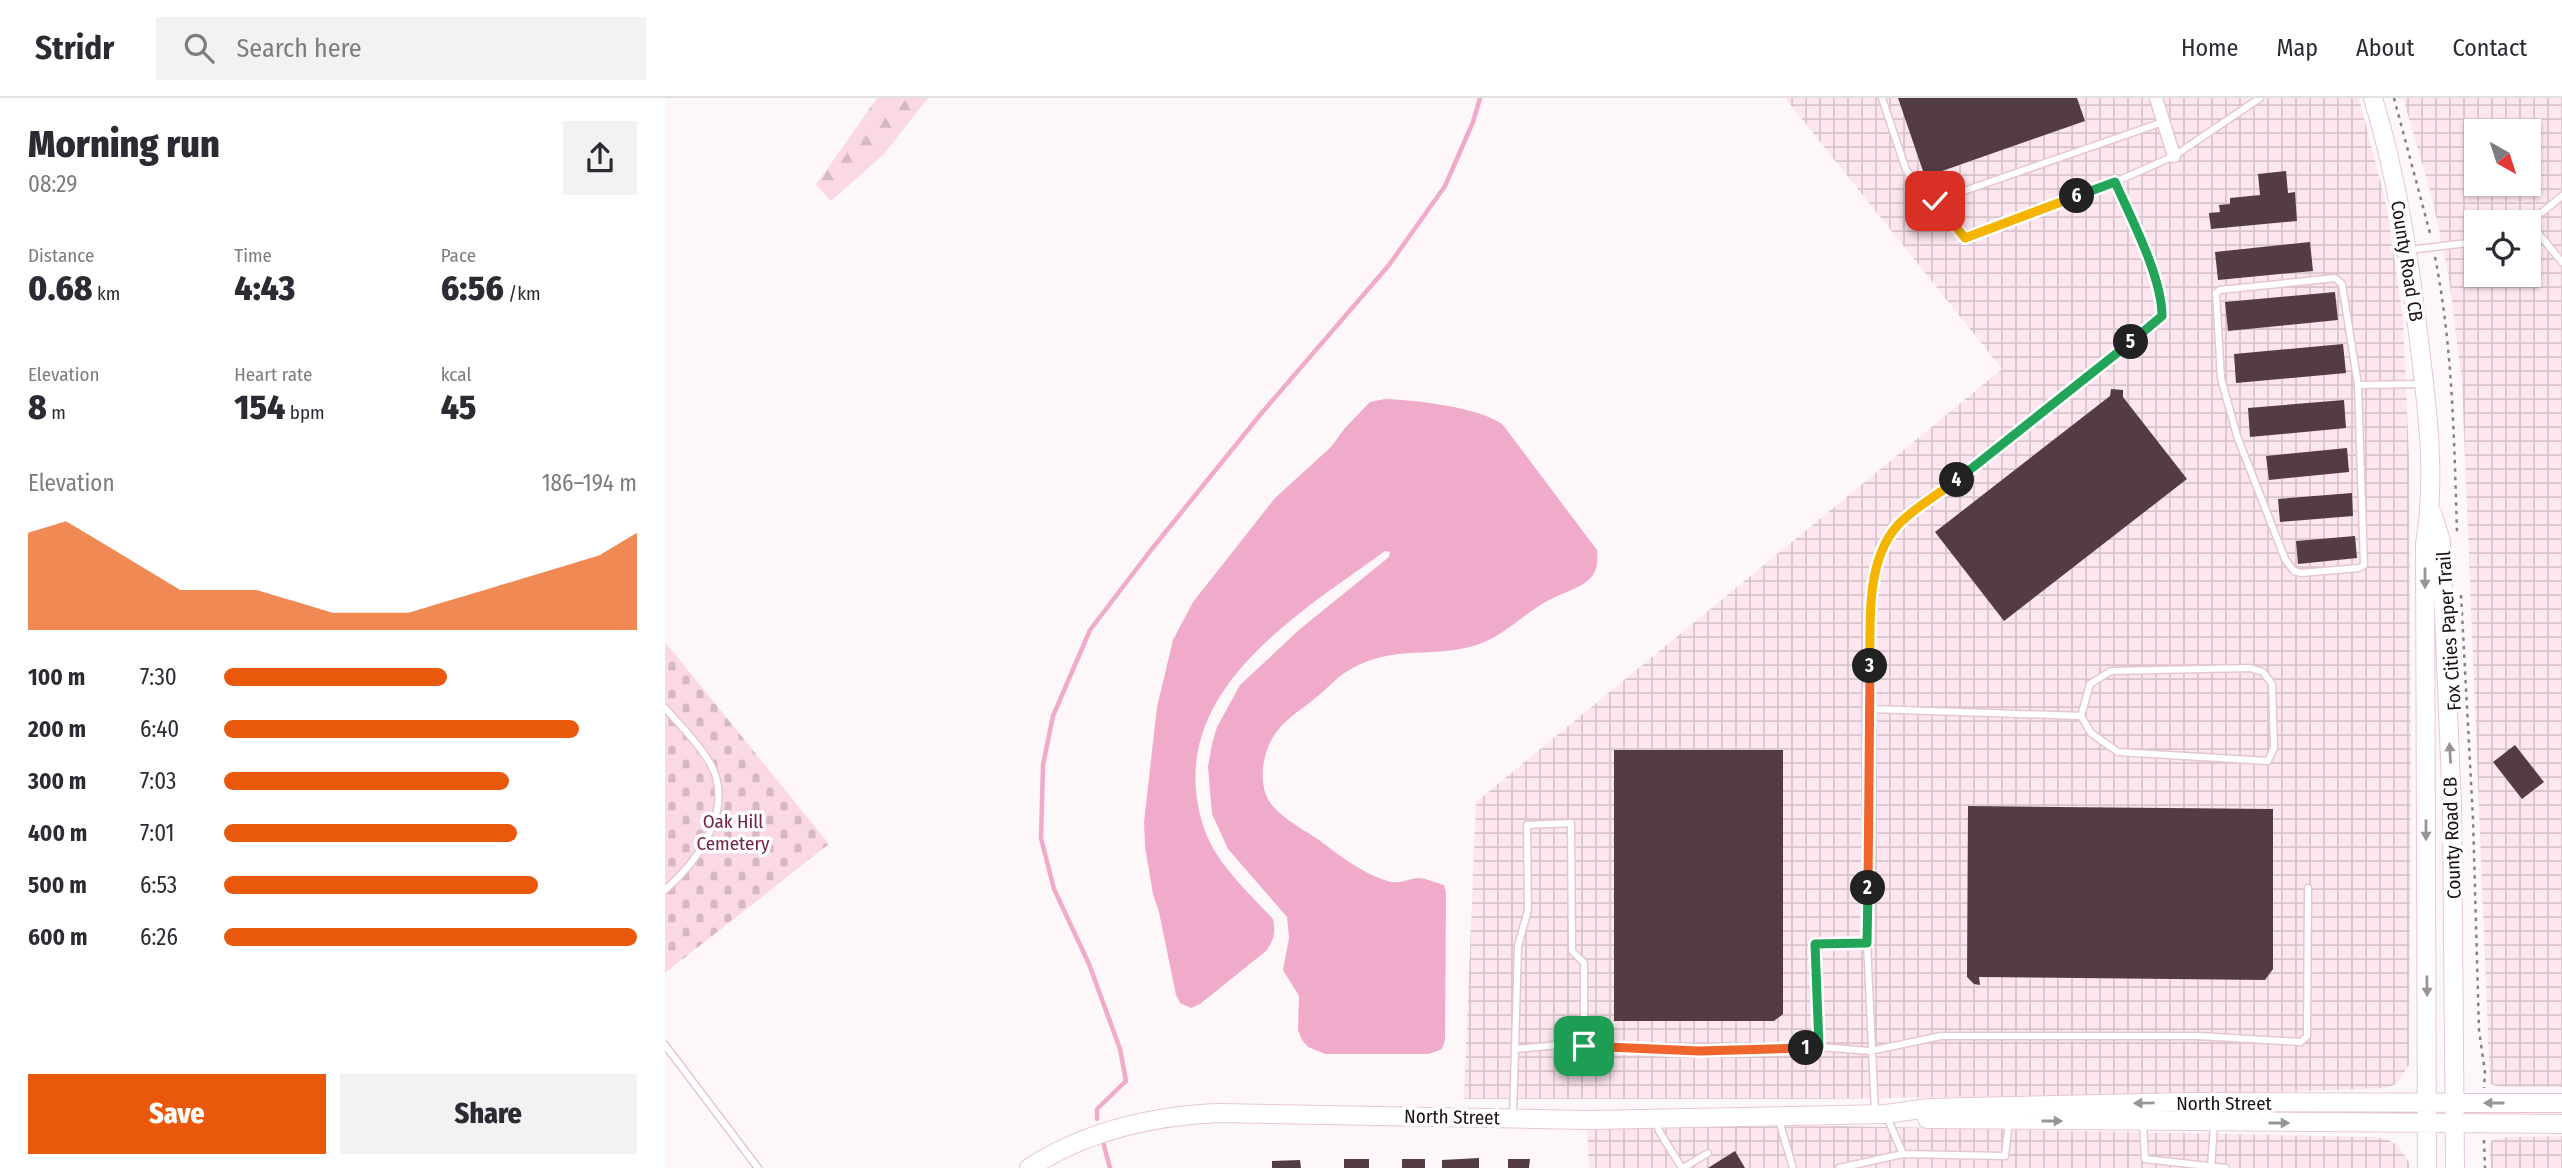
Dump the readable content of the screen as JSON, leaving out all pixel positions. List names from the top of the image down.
{
  "streets": {
    "street": ["County Road CB", "North Street"],
    "path": ["Fox Cities Paper Trail"]
  },
  "crossings": [
    ["County Road CB", "North Street"],
    ["Fox Cities Paper Trail", "North Street"]
  ],
  "parks": ["Oak Hill Cemetery"],
  "north": "bottom right",
  "page": {
    "header": "Stridr",
    "search": "Search here",
    "nav": [
      "Home",
      "Map",
      "About",
      "Contact"
    ],
    "heading": ["Morning run", "08:29"],
    "pins": [
      "6",
      "5",
      "4",
      "3",
      "2",
      "1"
    ],
    "stats": [
      ["Distance", "0.68 km"],
      ["Time", "4:43"],
      ["Pace", "6:56 /km"],
      ["Elevation", "8 m"],
      ["Heart rate", "154 bpm"],
      ["kcal", "45"]
    ],
    "chart": ["Elevation", "186–194 m"],
    "list": [
      {
        "name": "100 m",
        "note": "7:30"
      },
      {
        "name": "200 m",
        "note": "6:40"
      },
      {
        "name": "300 m",
        "note": "7:03"
      },
      {
        "name": "400 m",
        "note": "7:01"
      },
      {
        "name": "500 m",
        "note": "6:53"
      },
      {
        "name": "600 m",
        "note": "6:26"
      }
    ],
    "buttons": ["Save", "Share"]
  }
}
